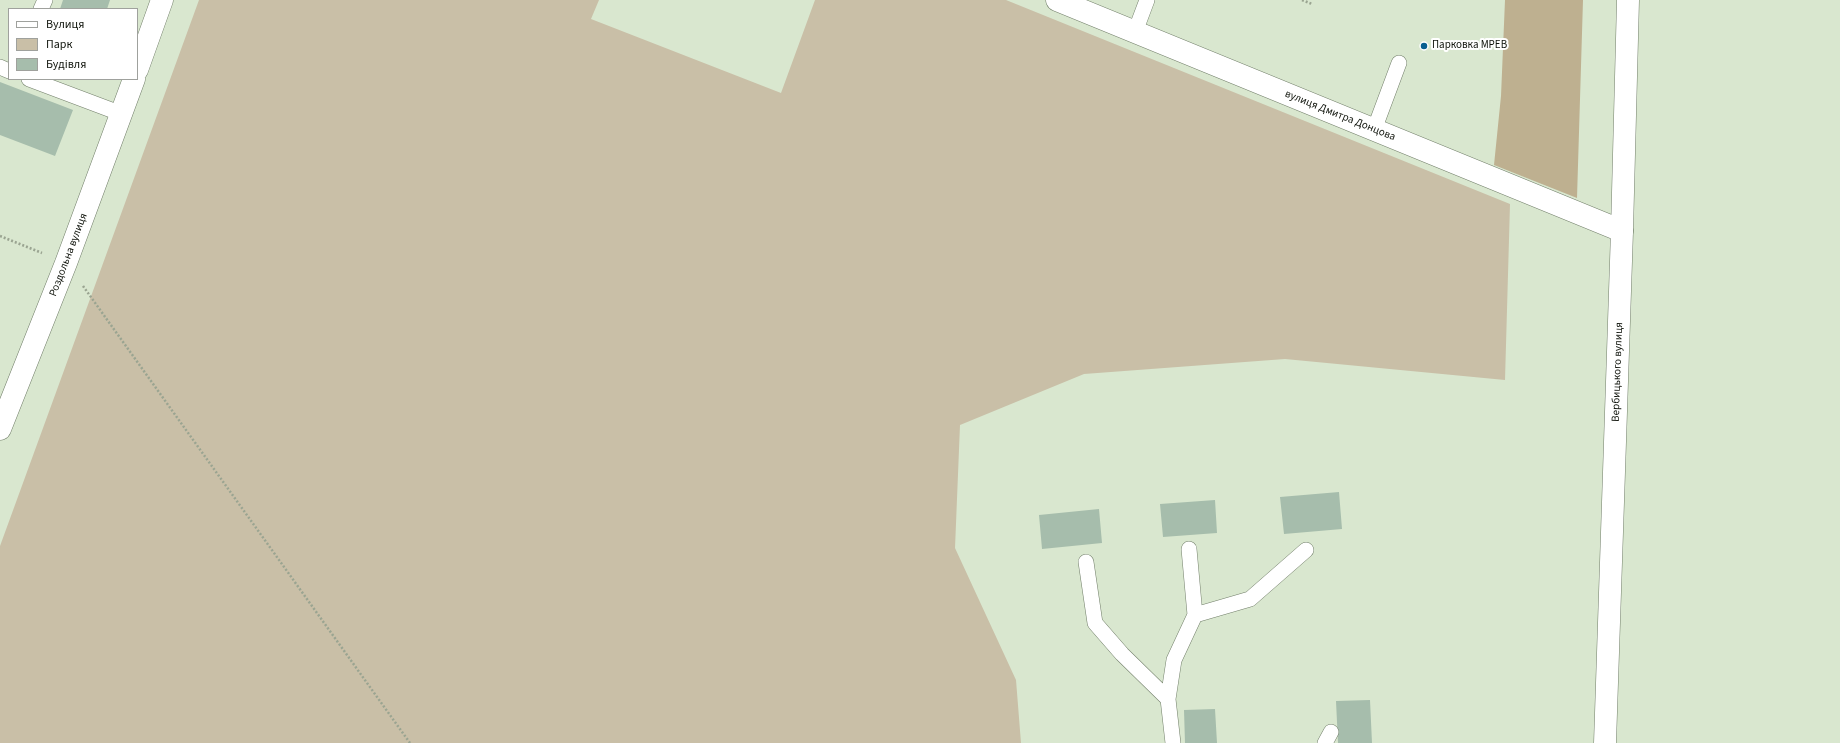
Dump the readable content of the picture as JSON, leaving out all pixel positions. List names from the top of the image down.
{
  "streets": {
    "street": ["вулиця Дмитра Донцова", "Роздольна вулиця", "Вербицького вулиця"]
  },
  "crossings": [
    ["вулиця Дмитра Донцова", "Вербицького вулиця"]
  ],
  "places": ["Парковка МРЕВ"],
  "legend": ["Вулиця", "Парк", "Будівля"]
}
